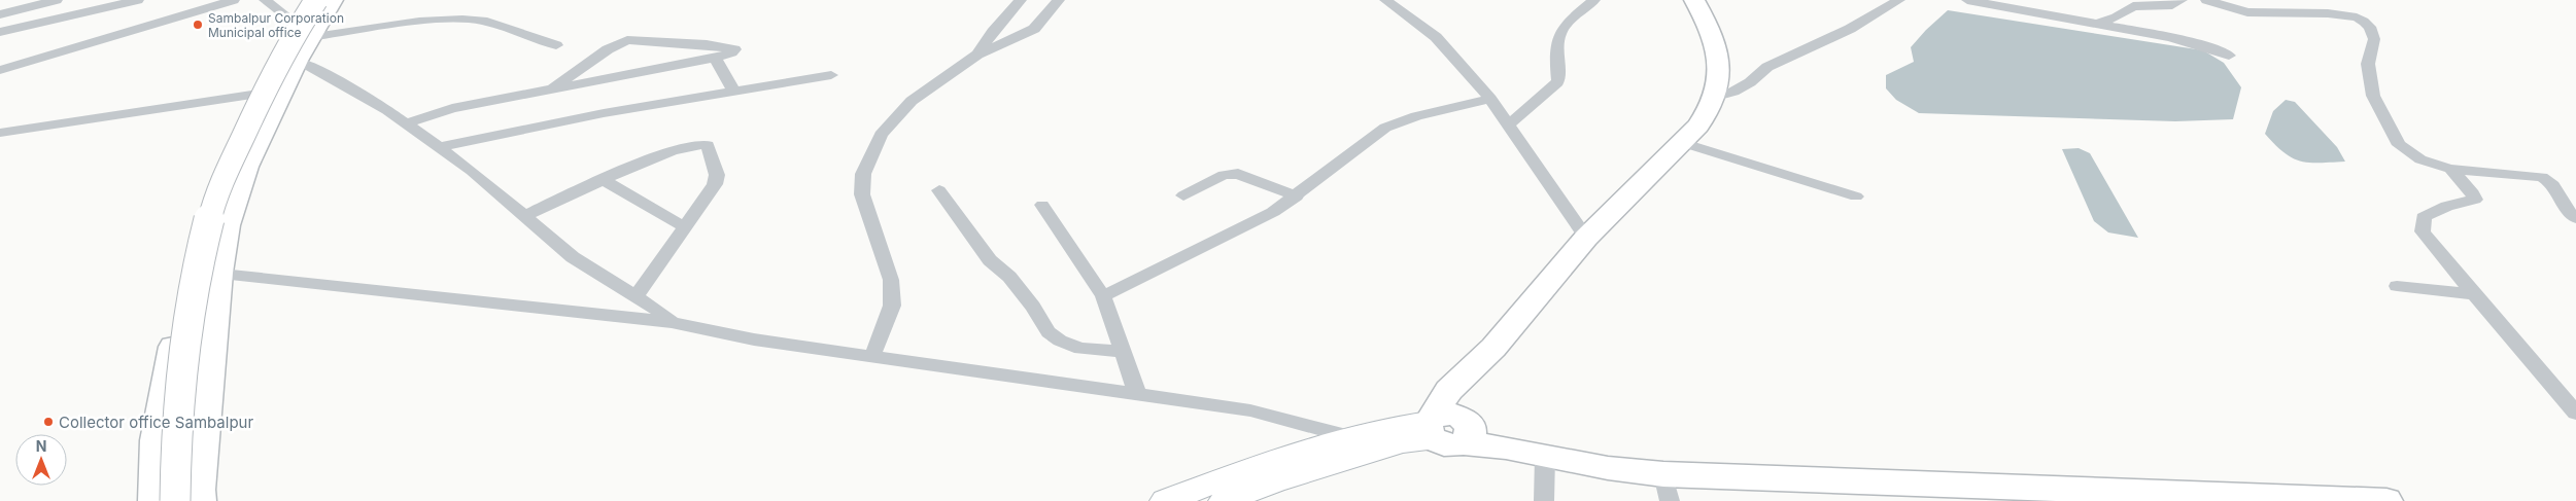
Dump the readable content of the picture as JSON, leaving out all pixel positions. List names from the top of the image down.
{
  "places": ["Sambalpur Corporation Municipal office", "Collector office Sambalpur"],
  "north": "top"
}
